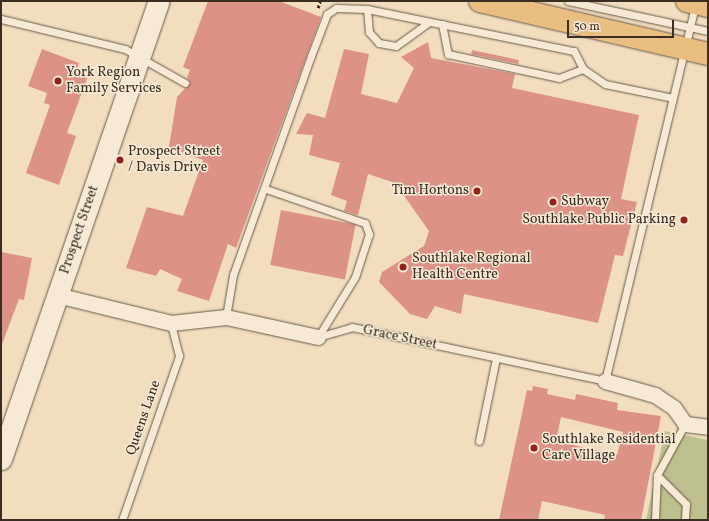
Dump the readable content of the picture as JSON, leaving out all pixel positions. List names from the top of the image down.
{
  "streets": {
    "main road": ["Prospect Street"],
    "street": ["Grace Street"],
    "lane": ["Queens Lane"]
  },
  "crossings": [
    ["Prospect Street", "Grace Street"],
    ["Grace Street", "Queens Lane"]
  ],
  "places": [
    "York Region Family Services",
    "Prospect Street / Davis Drive",
    "Tim Hortons",
    "Subway",
    "Southlake Public Parking",
    "Southlake Regional Health Centre",
    "Southlake Residential Care Village"
  ],
  "scale_bar": "50 m"
}
